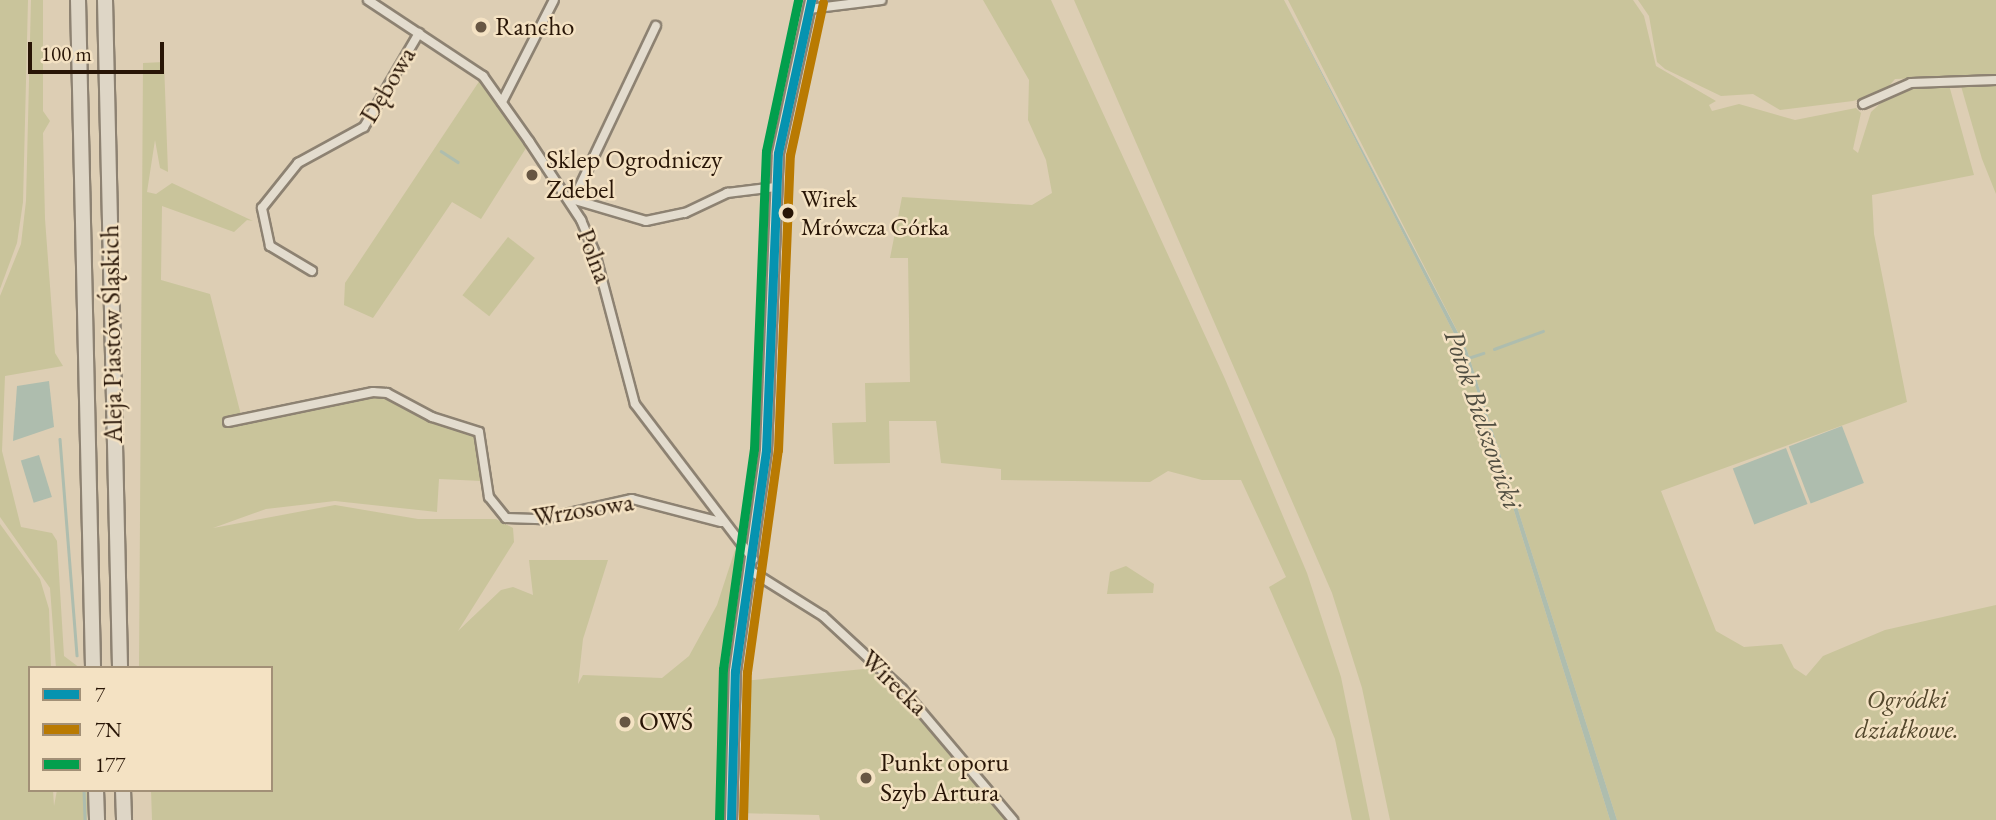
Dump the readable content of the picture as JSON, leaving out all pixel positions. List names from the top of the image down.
{
  "streets": {
    "highway": ["Aleja Piastów Śląskich"],
    "street": [
      "Dębowa",
      "Polna",
      "Wrzosowa",
      "Wirecka"
    ]
  },
  "crossings": [
    ["Dębowa", "Polna"],
    ["Polna", "Wrzosowa"],
    ["Polna", "Wirecka"]
  ],
  "water": ["Potok Bielszowicki"],
  "parks": ["Ogródki działkowe."],
  "places": [
    "Rancho",
    "Sklep Ogrodniczy Zdebel",
    "Wirek Mrówcza Górka",
    "OWŚ",
    "Punkt oporu Szyb Artura"
  ],
  "lines": ["transit line 7", "transit line 177", "transit line 7N"],
  "legend": ["7", "7N", "177"],
  "scale_bar": "100 m"
}
